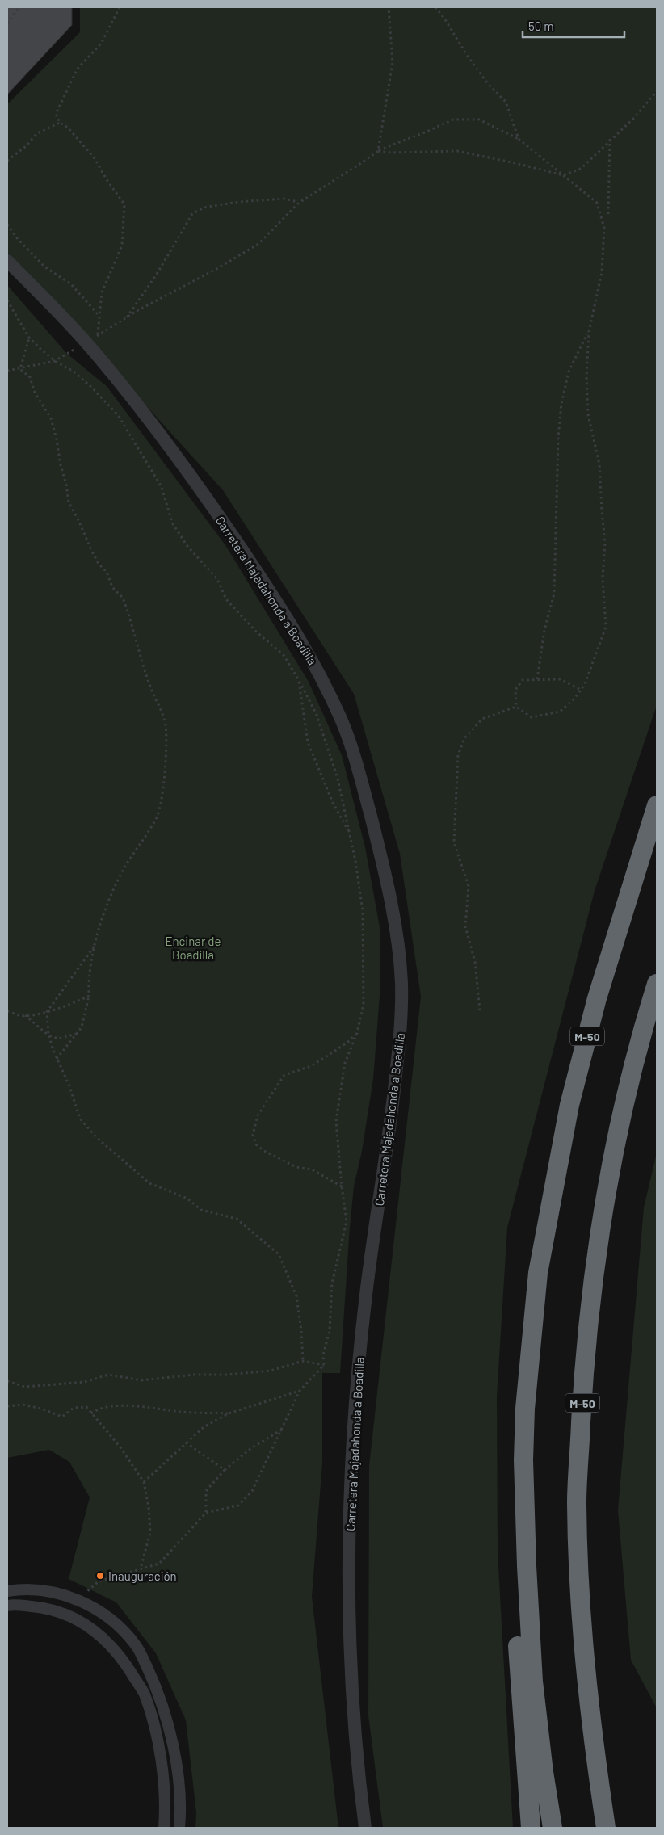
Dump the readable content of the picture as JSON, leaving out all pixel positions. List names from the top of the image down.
{
  "streets": {
    "highway": ["M-50"],
    "street": ["Carretera Majadahonda a Boadilla"]
  },
  "parks": ["Encinar de Boadilla"],
  "places": ["Inauguración"],
  "scale_bar": "50 m"
}
